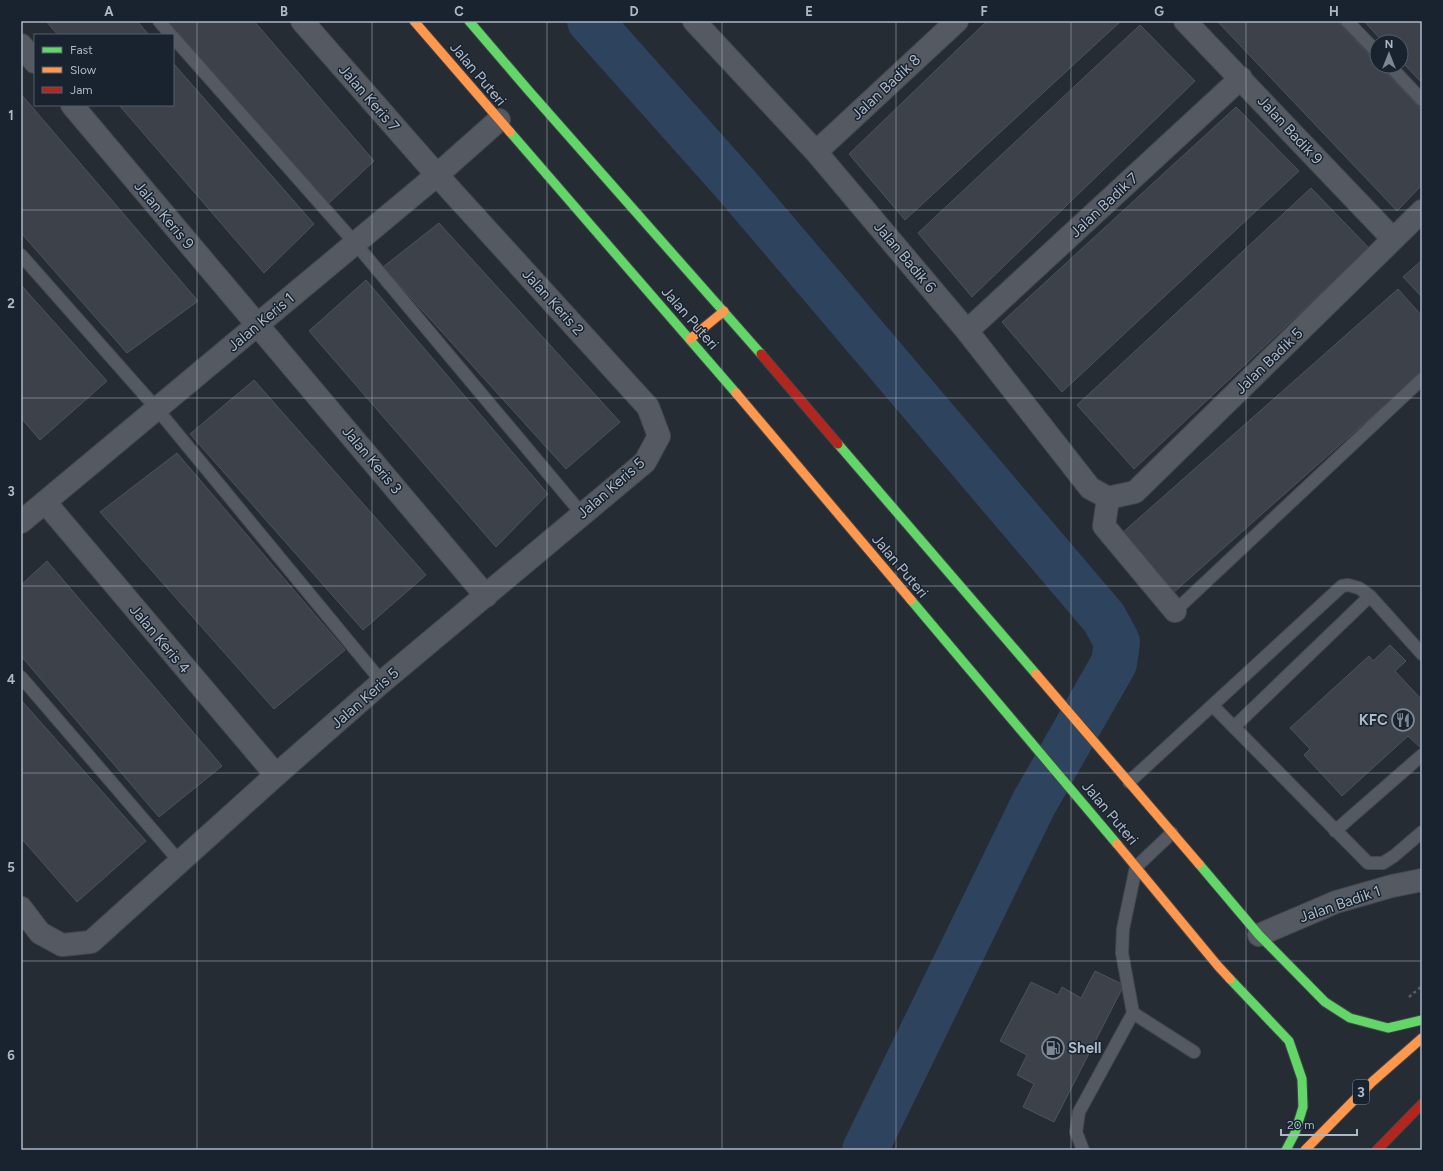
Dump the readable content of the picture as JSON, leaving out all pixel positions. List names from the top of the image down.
{
  "streets": {
    "main road": ["Jalan Puteri", "3"],
    "street": [
      "Jalan Badik 8",
      "Jalan Keris 7",
      "Jalan Badik 9",
      "Jalan Badik 7",
      "Jalan Keris 9",
      "Jalan Badik 6",
      "Jalan Keris 2",
      "Jalan Keris 1",
      "Jalan Badik 5",
      "Jalan Keris 3",
      "Jalan Keris 5",
      "Jalan Keris 4",
      "Jalan Badik 1"
    ]
  },
  "crossings": [
    ["Jalan Puteri", "Jalan Keris 1"],
    ["Jalan Puteri", "Jalan Badik 1"],
    ["Jalan Badik 8", "Jalan Badik 6"],
    ["Jalan Keris 7", "Jalan Keris 2"],
    ["Jalan Keris 7", "Jalan Keris 1"],
    ["Jalan Badik 9", "Jalan Badik 7"],
    ["Jalan Badik 9", "Jalan Badik 5"],
    ["Jalan Badik 7", "Jalan Badik 6"],
    ["Jalan Keris 9", "Jalan Keris 1"],
    ["Jalan Keris 9", "Jalan Keris 3"],
    ["Jalan Badik 6", "Jalan Badik 5"],
    ["Jalan Keris 2", "Jalan Keris 1"],
    ["Jalan Keris 2", "Jalan Keris 5"],
    ["Jalan Keris 1", "Jalan Keris 3"],
    ["Jalan Keris 1", "Jalan Keris 4"],
    ["Jalan Keris 3", "Jalan Keris 5"],
    ["Jalan Keris 5", "Jalan Keris 4"]
  ],
  "places": {
    "restaurant": ["KFC"],
    "fuel station": ["Shell"]
  },
  "legend": ["Fast", "Slow", "Jam"],
  "scale_bar": "20 m",
  "north": "top",
  "grid": {
    "columns": [
      "A",
      "B",
      "C",
      "D",
      "E",
      "F",
      "G",
      "H"
    ],
    "rows": [
      "1",
      "2",
      "3",
      "4",
      "5",
      "6"
    ]
  }
}
